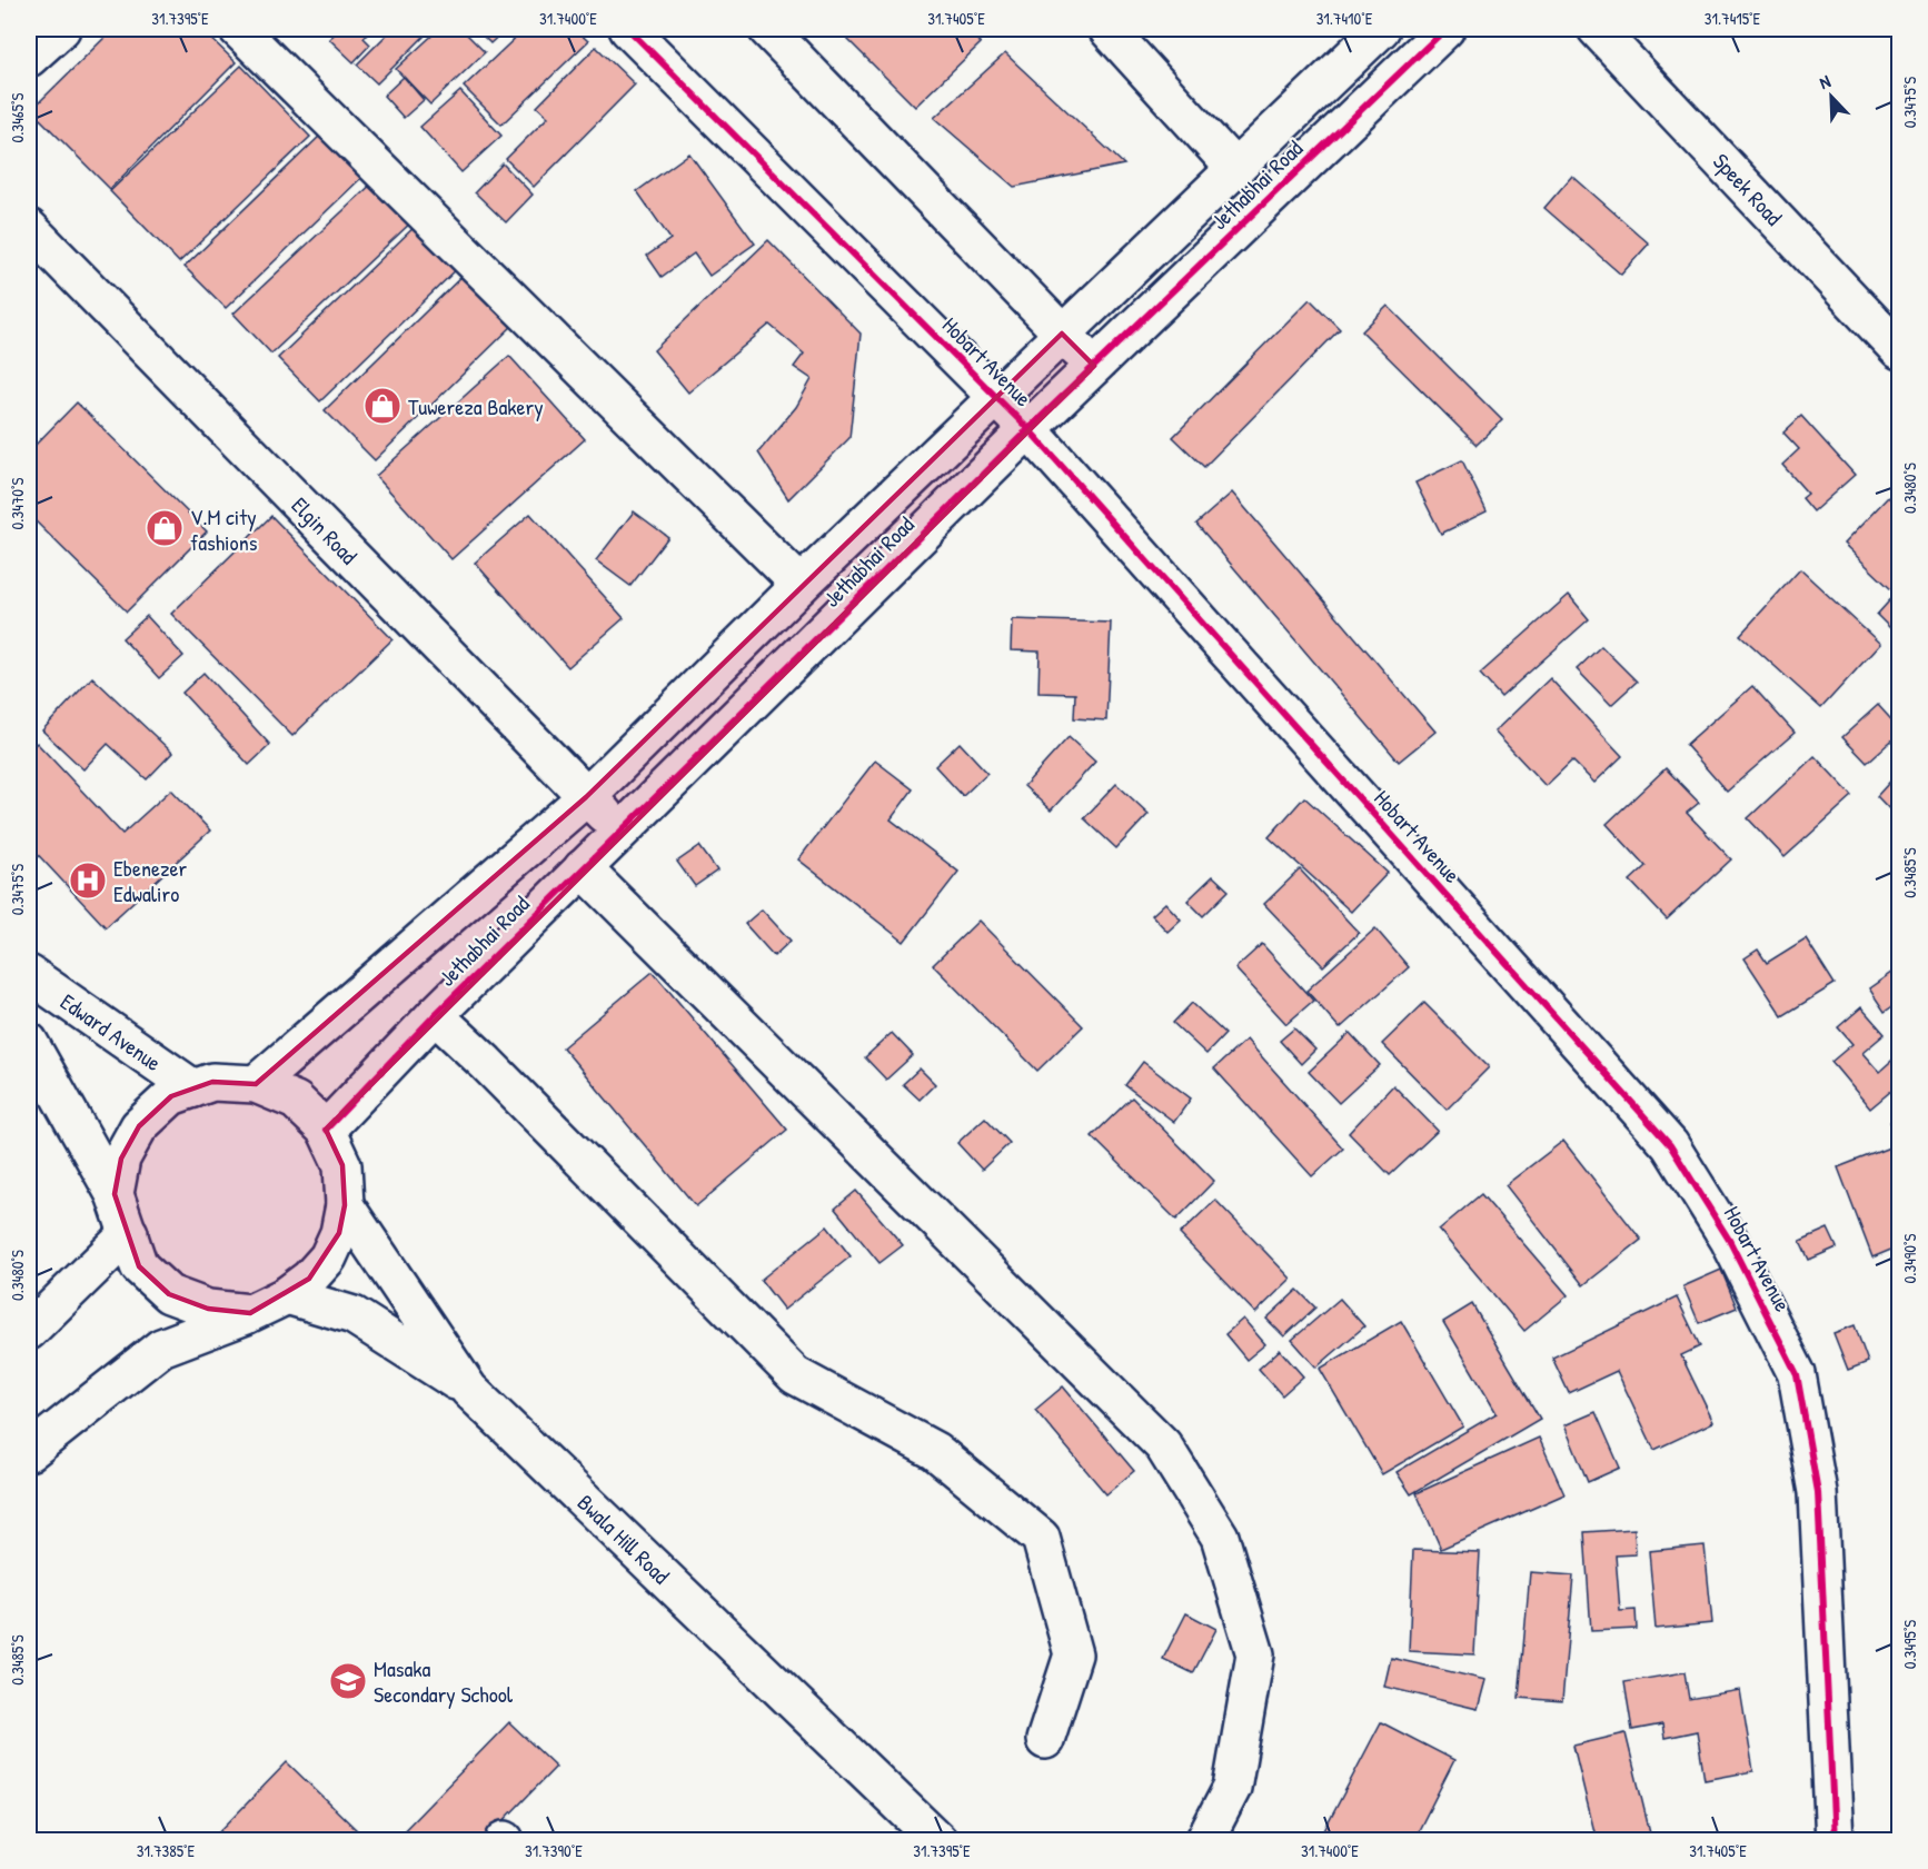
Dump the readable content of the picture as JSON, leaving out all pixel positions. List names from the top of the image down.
{
  "streets": {
    "street": [
      "Jethabhai Road",
      "Speek Road",
      "Hobart Avenue",
      "Elgin Road",
      "Edward Avenue",
      "Bwala Hill Road"
    ]
  },
  "crossings": [
    ["Jethabhai Road", "Hobart Avenue"],
    ["Jethabhai Road", "Elgin Road"],
    ["Jethabhai Road", "Edward Avenue"],
    ["Jethabhai Road", "Bwala Hill Road"],
    ["Edward Avenue", "Bwala Hill Road"]
  ],
  "places": {
    "shop": ["Tuwereza Bakery", "V.M city fashions"],
    "hospital": ["Ebenezer Edwaliro"],
    "school or university": ["Masaka Secondary School"]
  },
  "north": "top left",
  "coordinates": [
    "31.7395°E",
    "31.7400°E",
    "31.7405°E",
    "31.7410°E",
    "31.7415°E",
    "0.3475°S",
    "0.3465°S",
    "0.3480°S",
    "0.3470°S",
    "0.3485°S",
    "0.3490°S",
    "0.3495°S",
    "31.7385°E",
    "31.7390°E"
  ]
}
